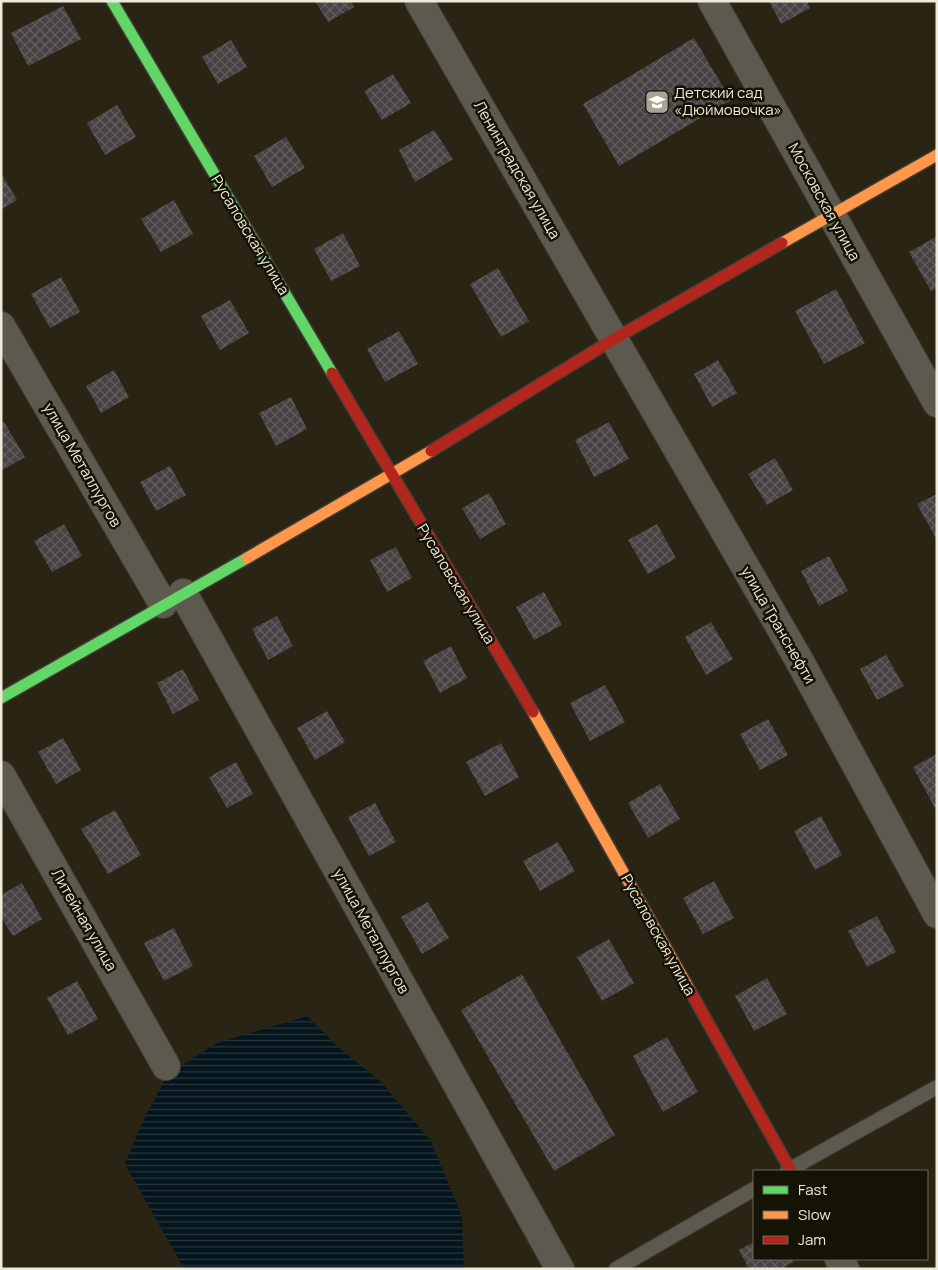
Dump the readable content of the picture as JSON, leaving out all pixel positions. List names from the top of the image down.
{
  "streets": {
    "street": [
      "Ленинградская улица",
      "Московская улица",
      "Русаловская улица",
      "улица Металлургов",
      "улица Транснефти",
      "Литейная улица"
    ]
  },
  "crossings": [
    ["Ленинградская улица", "улица Транснефти"]
  ],
  "places": {
    "school or university": ["Детский сад «Дюймовочка»"]
  },
  "legend": ["Fast", "Slow", "Jam"]
}
